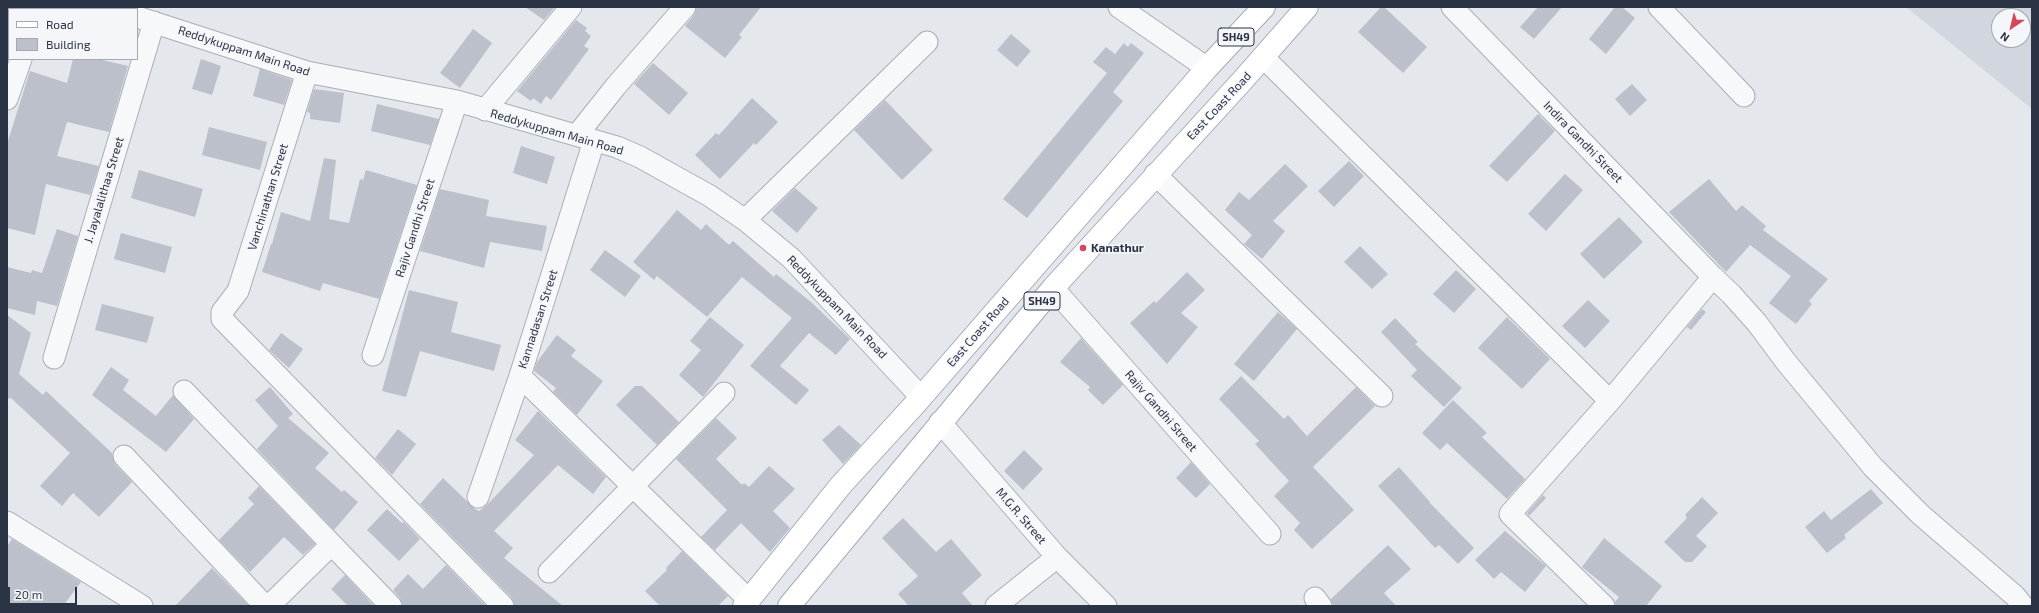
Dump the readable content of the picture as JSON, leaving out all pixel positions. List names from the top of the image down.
{
  "streets": {
    "main road": ["SH49", "East Coast Road"],
    "street": [
      "Reddykuppam Main Road",
      "Indira Gandhi Street",
      "J. Jayalalithaa Street",
      "Vanchinathan Street",
      "Rajiv Gandhi Street",
      "Kannadasan Street",
      "M.G.R. Street"
    ]
  },
  "crossings": [
    ["Reddykuppam Main Road", "East Coast Road"],
    ["Reddykuppam Main Road", "J. Jayalalithaa Street"],
    ["Reddykuppam Main Road", "Vanchinathan Street"],
    ["Reddykuppam Main Road", "Rajiv Gandhi Street"],
    ["Reddykuppam Main Road", "Kannadasan Street"],
    ["East Coast Road", "Rajiv Gandhi Street"],
    ["East Coast Road", "M.G.R. Street"]
  ],
  "places": ["Kanathur"],
  "legend": ["Road", "Building"],
  "scale_bar": "20 m",
  "north": "bottom left"
}
